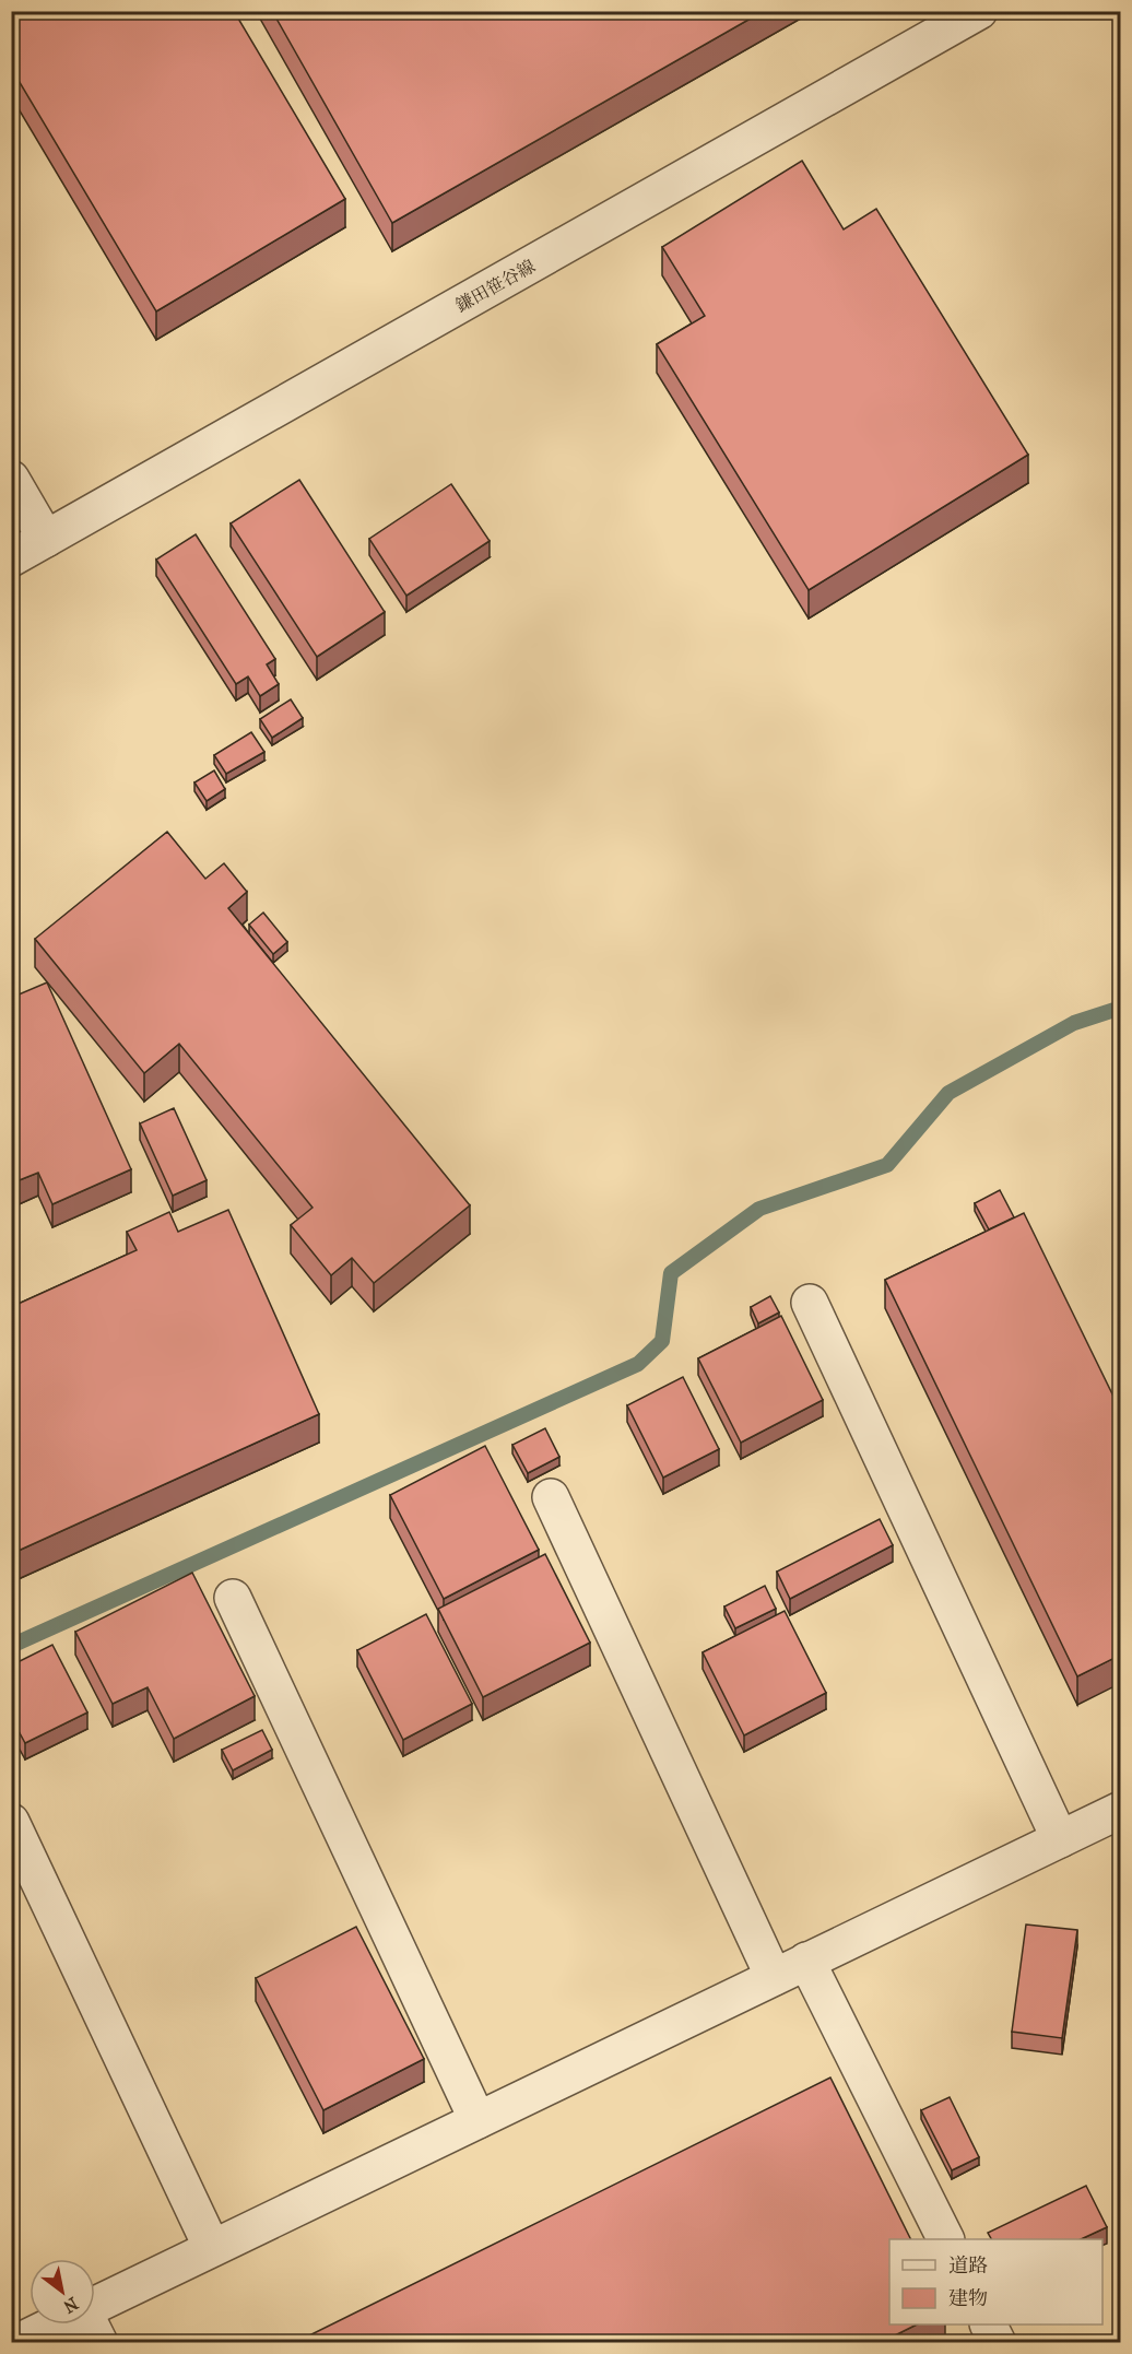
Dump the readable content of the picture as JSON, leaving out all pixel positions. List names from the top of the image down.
{
  "streets": {
    "street": ["鎌田笹谷線"]
  },
  "legend": ["道路", "建物"],
  "north": "bottom right"
}
